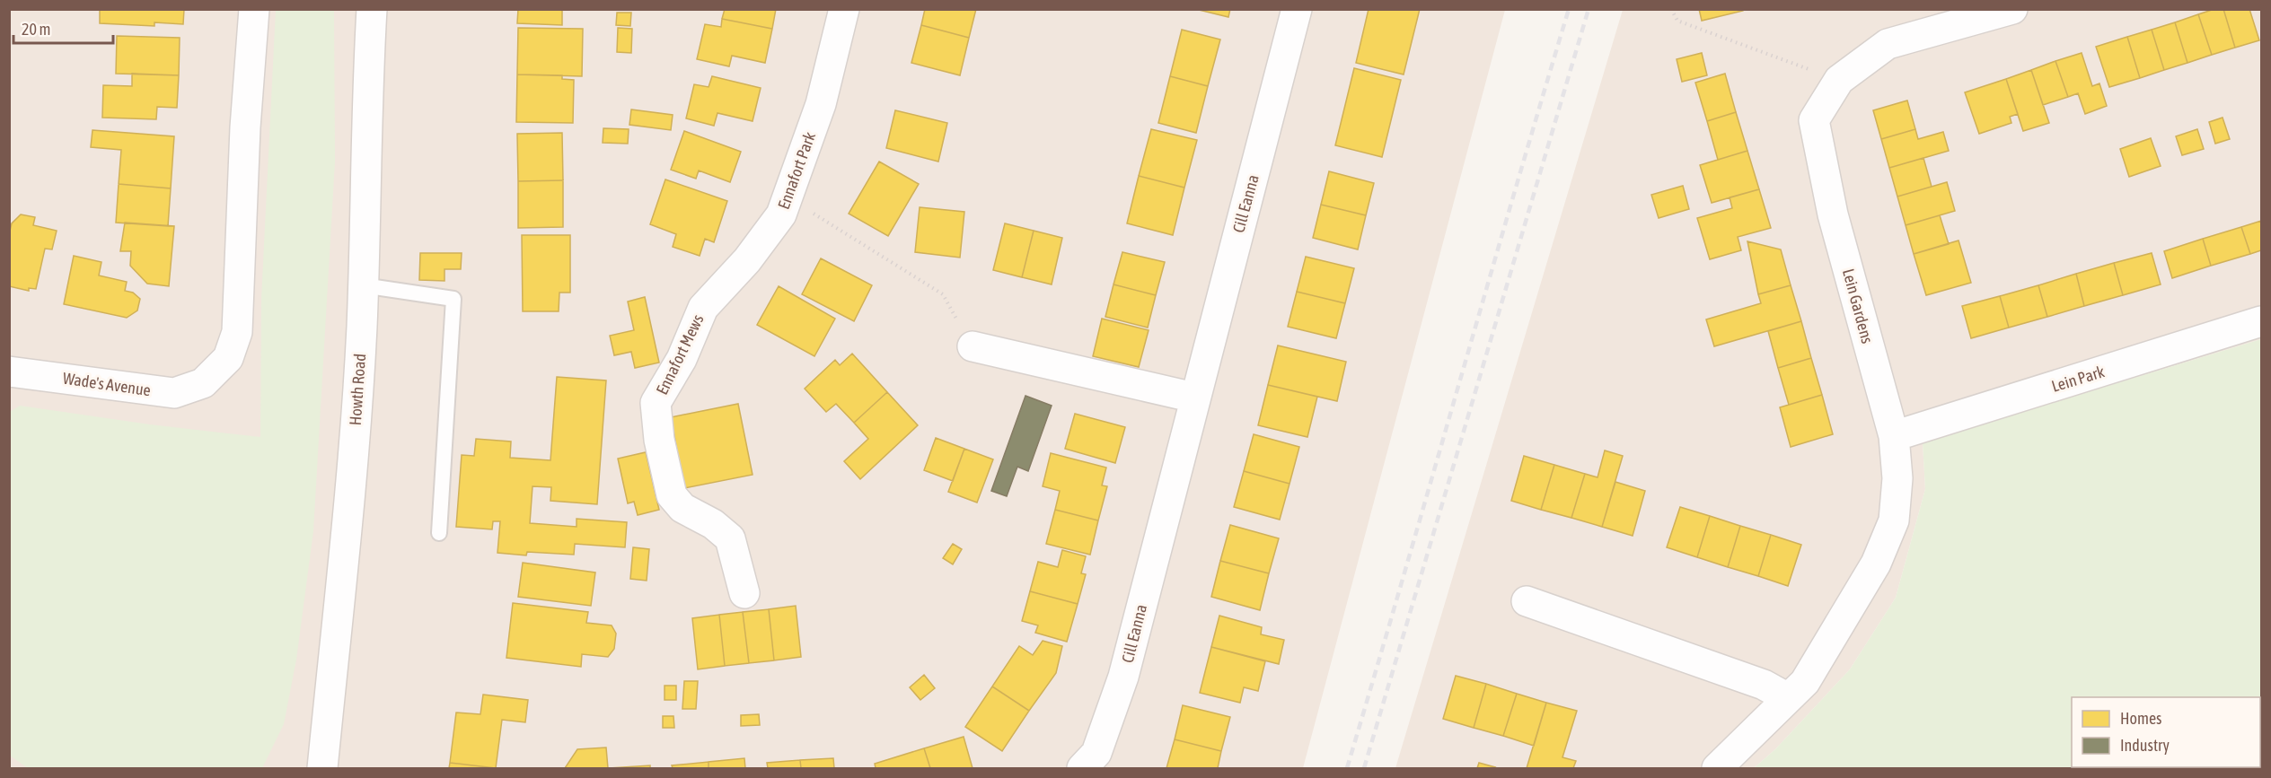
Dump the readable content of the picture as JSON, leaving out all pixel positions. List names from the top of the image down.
{
  "streets": {
    "street": [
      "Ennafort Park",
      "Cill Eanna",
      "Lein Gardens",
      "Ennafort Mews",
      "Lein Park",
      "Wade's Avenue",
      "Howth Road"
    ]
  },
  "crossings": [
    ["Ennafort Park", "Ennafort Mews"],
    ["Lein Gardens", "Lein Park"]
  ],
  "legend": ["Homes", "Industry"],
  "scale_bar": "20 m"
}
